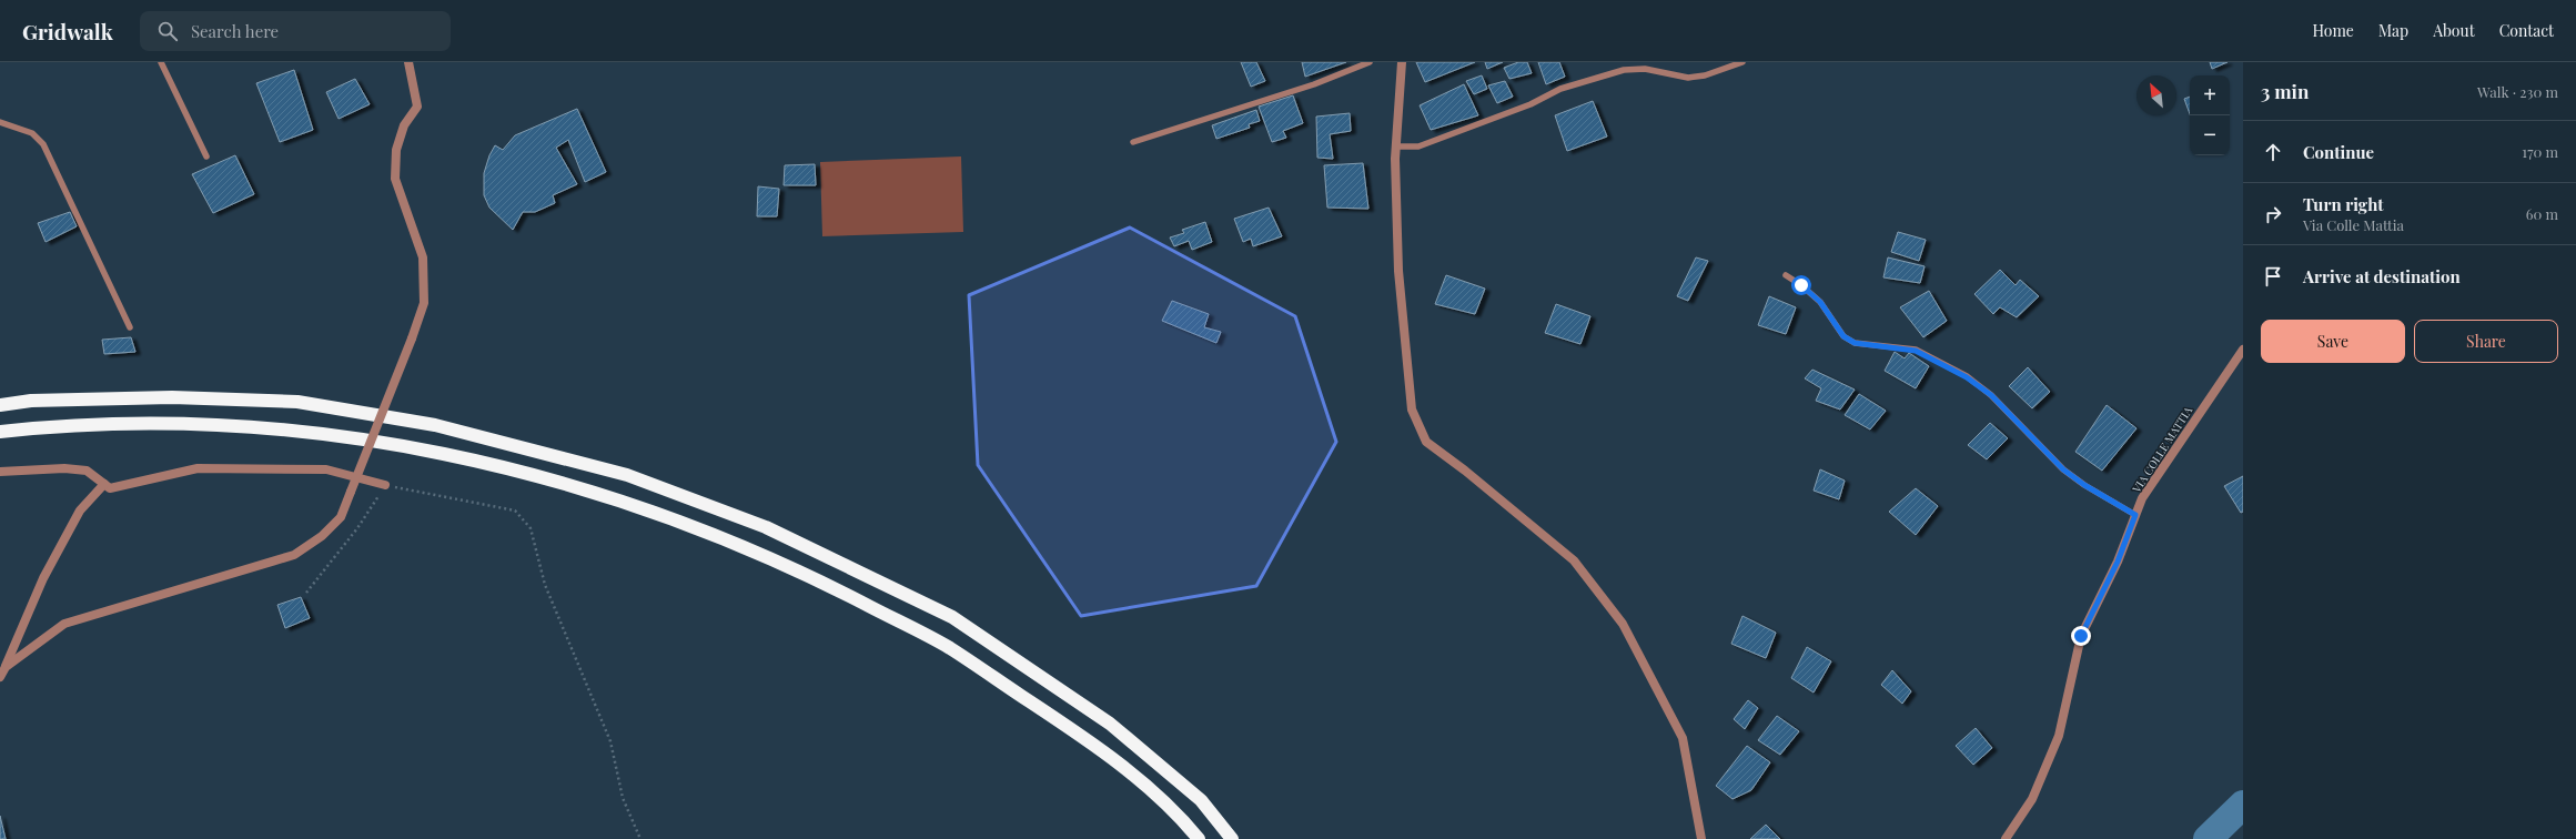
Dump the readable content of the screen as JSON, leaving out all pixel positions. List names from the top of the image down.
{
  "streets": {
    "street": ["VIA COLLE MATTIA"]
  },
  "north": "top left",
  "page": {
    "header": "Gridwalk",
    "search": "Search here",
    "nav": [
      "Home",
      "Map",
      "About",
      "Contact"
    ],
    "heading": ["3 min", "Walk · 230 m"],
    "map_buttons": ["+", "−"],
    "list": [
      ["Continue", "170 m"],
      ["Turn right", "Via Colle Mattia", "60 m"],
      "Arrive at destination"
    ],
    "buttons": ["Save", "Share"]
  }
}
